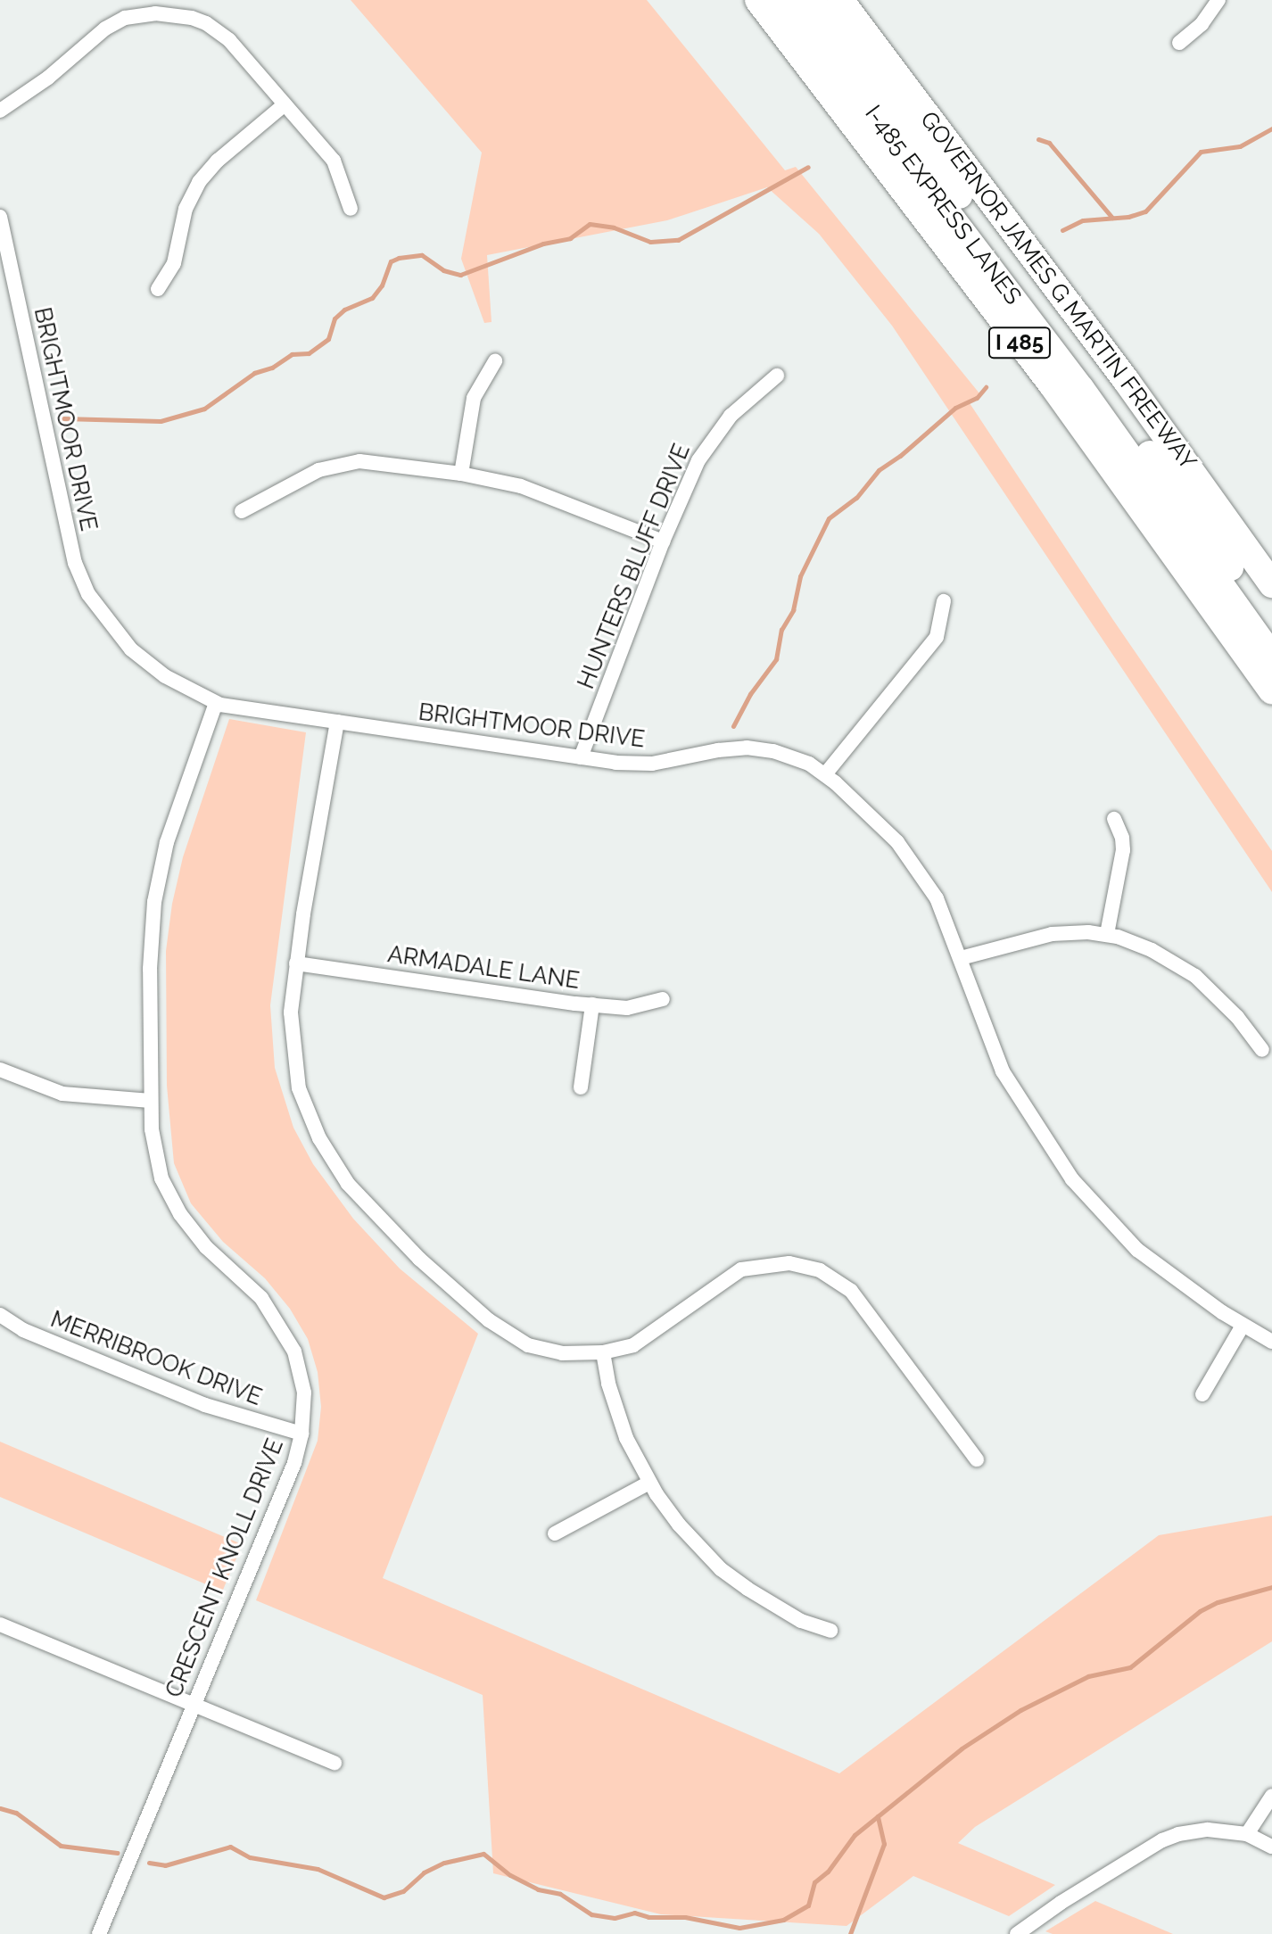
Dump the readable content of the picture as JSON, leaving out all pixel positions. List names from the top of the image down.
{
  "streets": {
    "highway": ["I-485 EXPRESS LANES", "GOVERNOR JAMES G MARTIN FREEWAY", "I 485"],
    "street": [
      "BRIGHTMOOR DRIVE",
      "HUNTERS BLUFF DRIVE",
      "ARMADALE LANE",
      "MERRIBROOK DRIVE",
      "CRESCENT KNOLL DRIVE"
    ]
  },
  "crossings": [
    ["BRIGHTMOOR DRIVE", "HUNTERS BLUFF DRIVE"],
    ["BRIGHTMOOR DRIVE", "CRESCENT KNOLL DRIVE"],
    ["MERRIBROOK DRIVE", "CRESCENT KNOLL DRIVE"]
  ]
}
